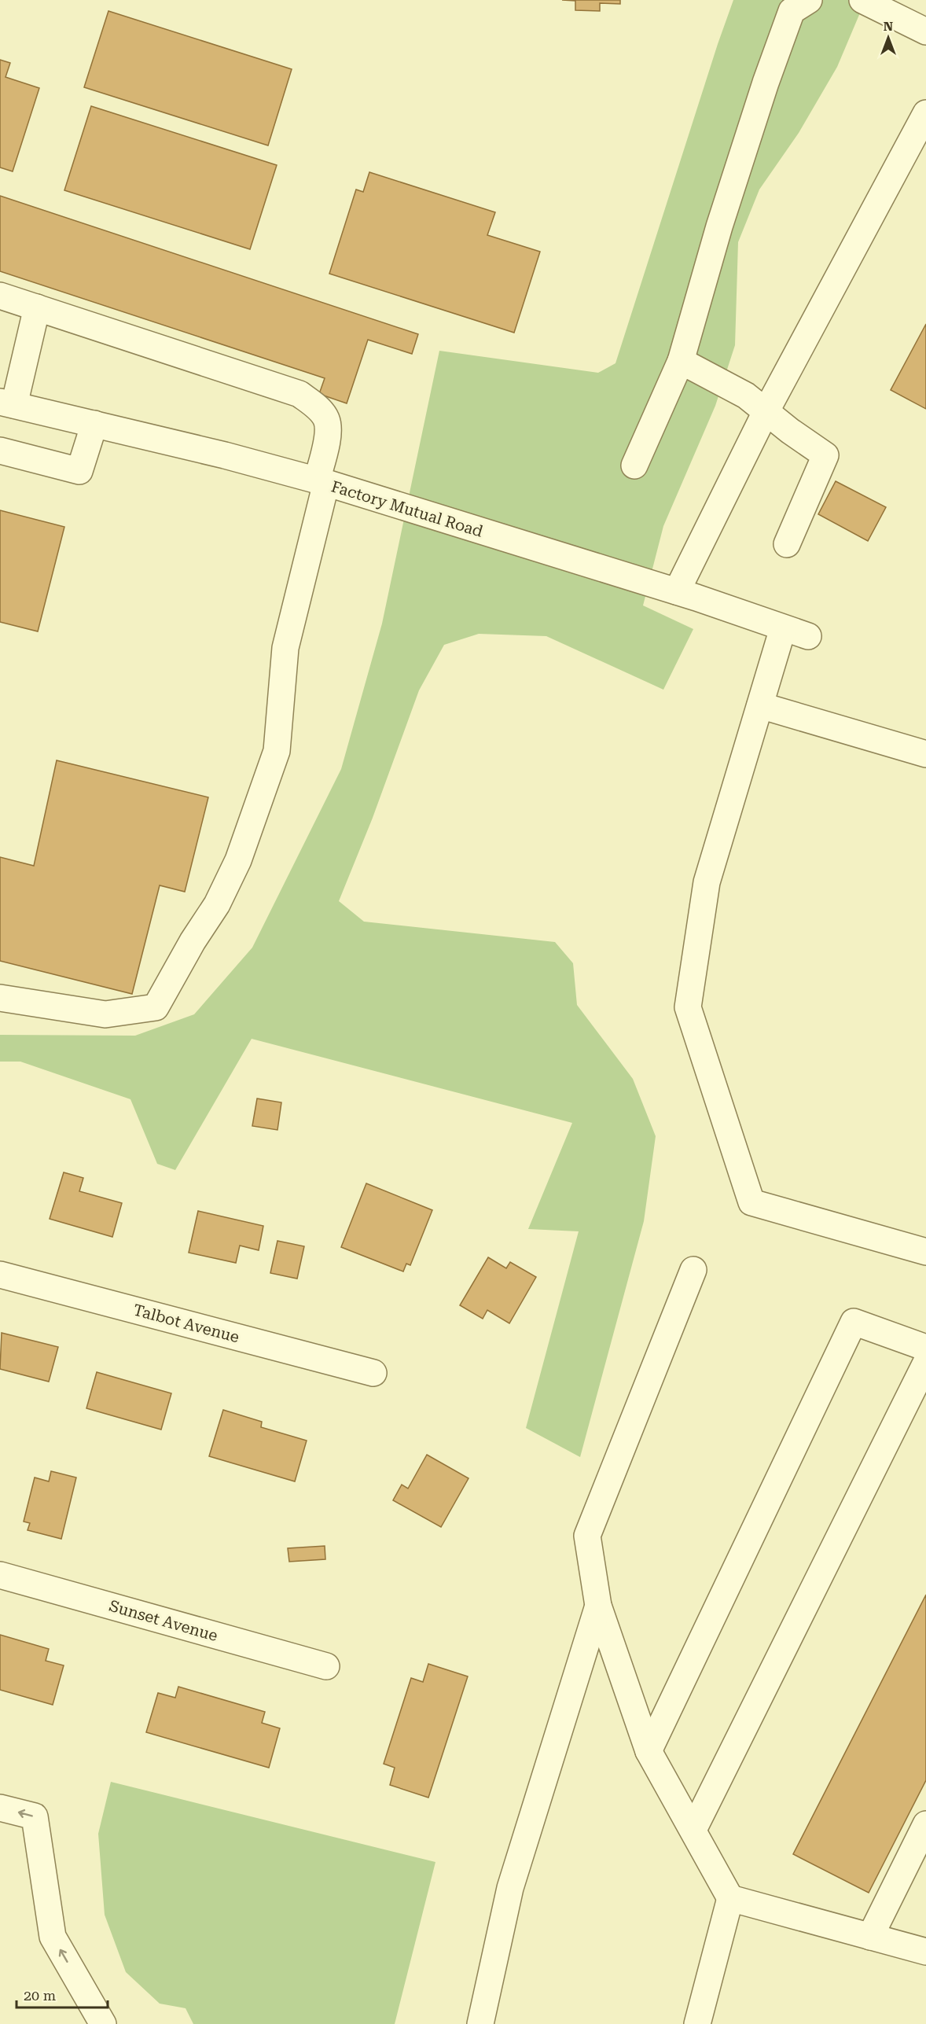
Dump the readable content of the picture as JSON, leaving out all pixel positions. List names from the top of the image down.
{
  "streets": {
    "street": ["Factory Mutual Road", "Talbot Avenue", "Sunset Avenue"]
  },
  "scale_bar": "20 m",
  "north": "top"
}
